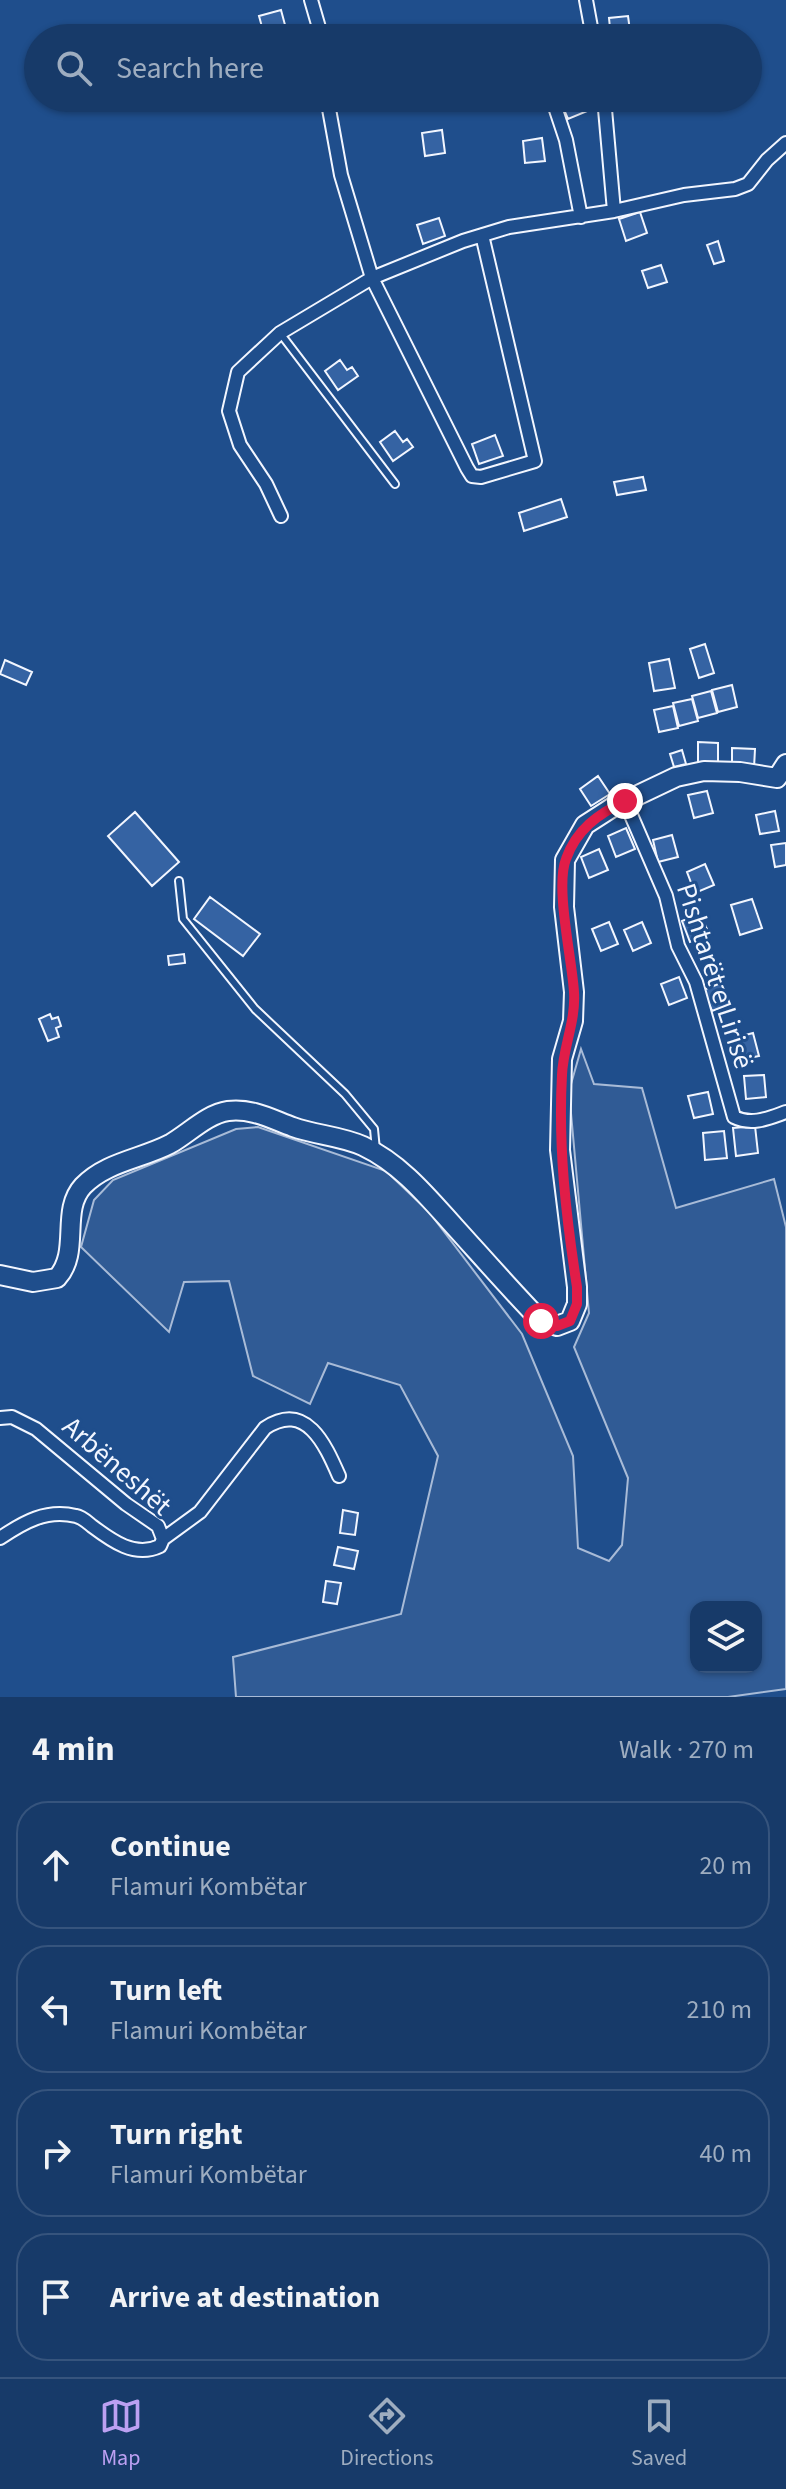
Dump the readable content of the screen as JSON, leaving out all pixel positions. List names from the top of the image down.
{
  "streets": {
    "street": ["Pishtarët e Lirisë", "Arbëneshët"]
  },
  "page": {
    "search": "Search here",
    "heading": ["4 min", "Walk · 270 m"],
    "list": [
      ["Continue", "Flamuri Kombëtar", "20 m"],
      ["Turn left", "Flamuri Kombëtar", "210 m"],
      ["Turn right", "Flamuri Kombëtar", "40 m"],
      "Arrive at destination"
    ],
    "nav": ["Map", "Directions", "Saved"]
  }
}
